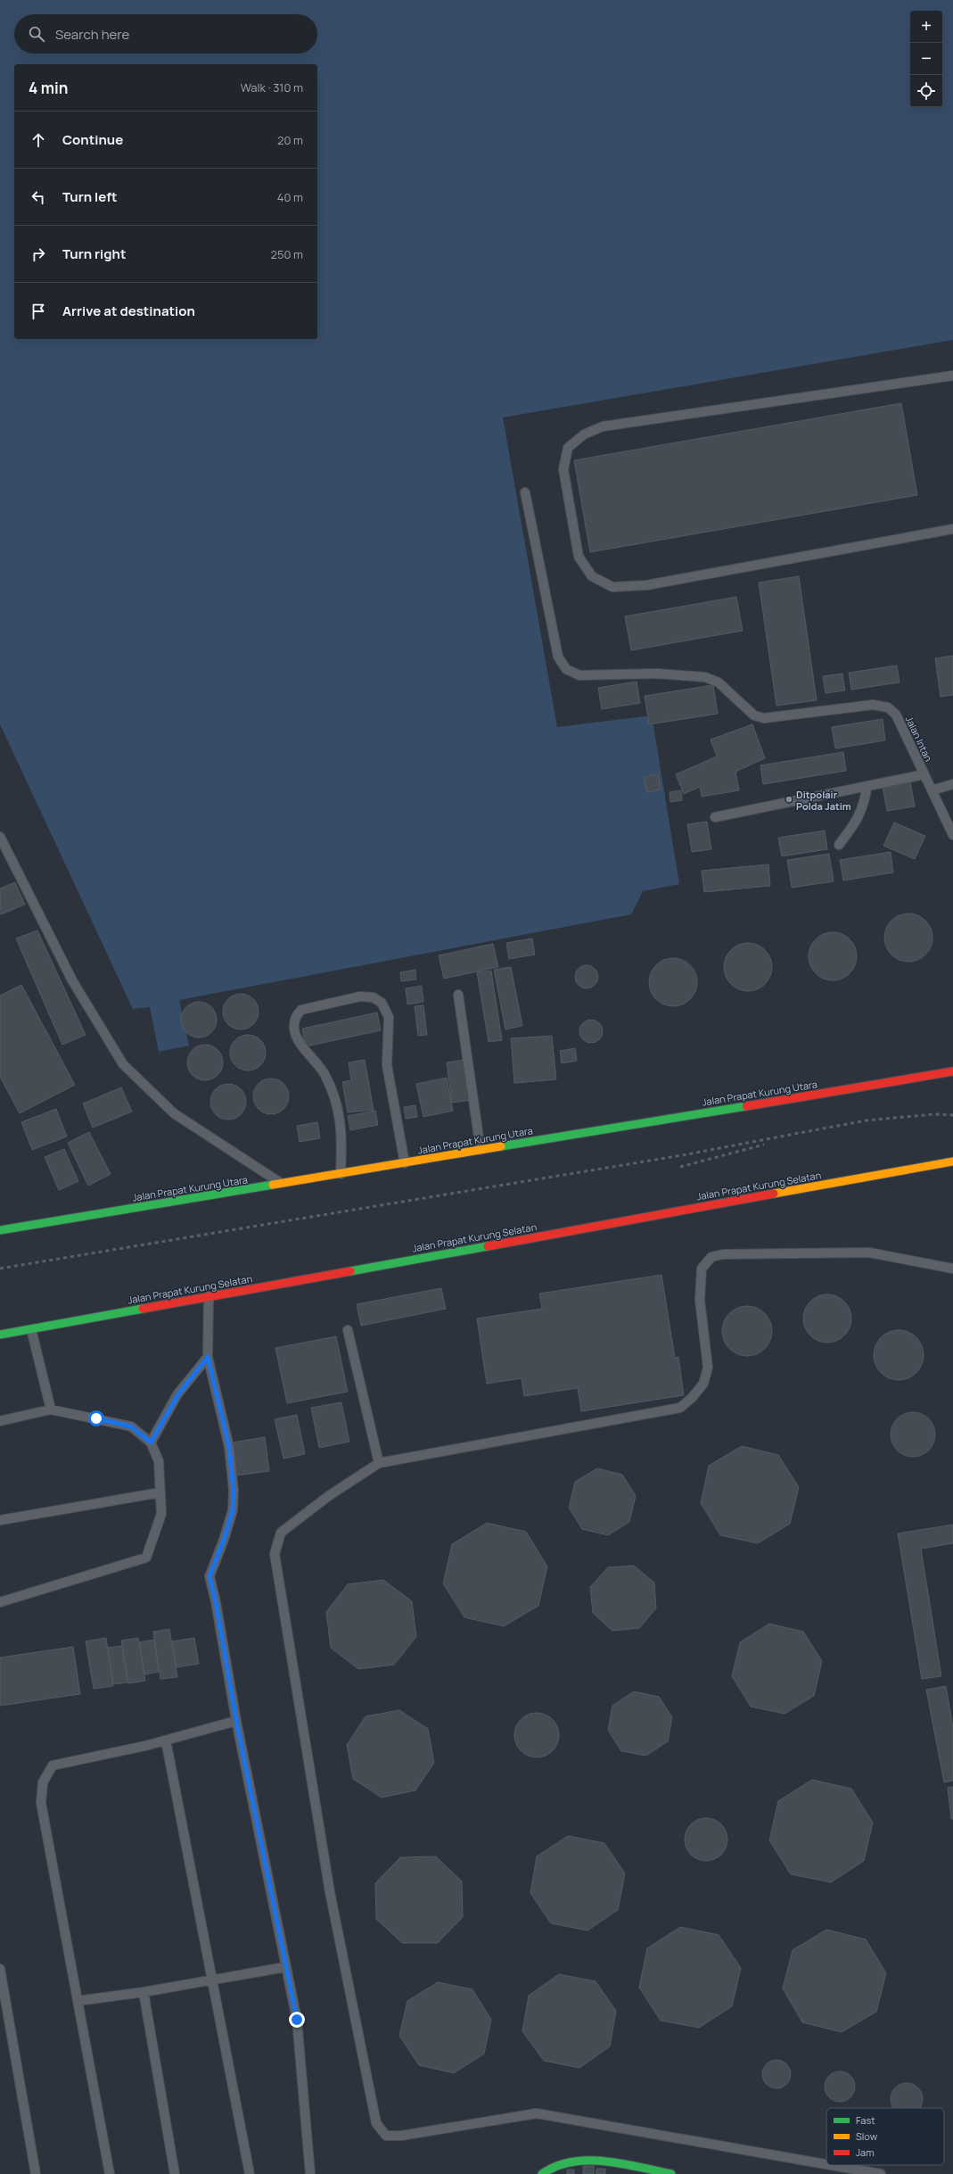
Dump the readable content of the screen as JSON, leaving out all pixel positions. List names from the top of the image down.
{
  "streets": {
    "street": ["Jalan Prapat Kurung Utara", "Jalan Prapat Kurung Selatan"],
    "lane": ["Jalan Intan"]
  },
  "places": ["Ditpolair Polda Jatim"],
  "legend": ["Fast", "Slow", "Jam"],
  "page": {
    "map_buttons": ["+", "−"],
    "search": "Search here",
    "heading": ["4 min", "Walk · 310 m"],
    "list": [
      ["Continue", "20 m"],
      ["Turn left", "40 m"],
      ["Turn right", "250 m"],
      "Arrive at destination"
    ]
  }
}
